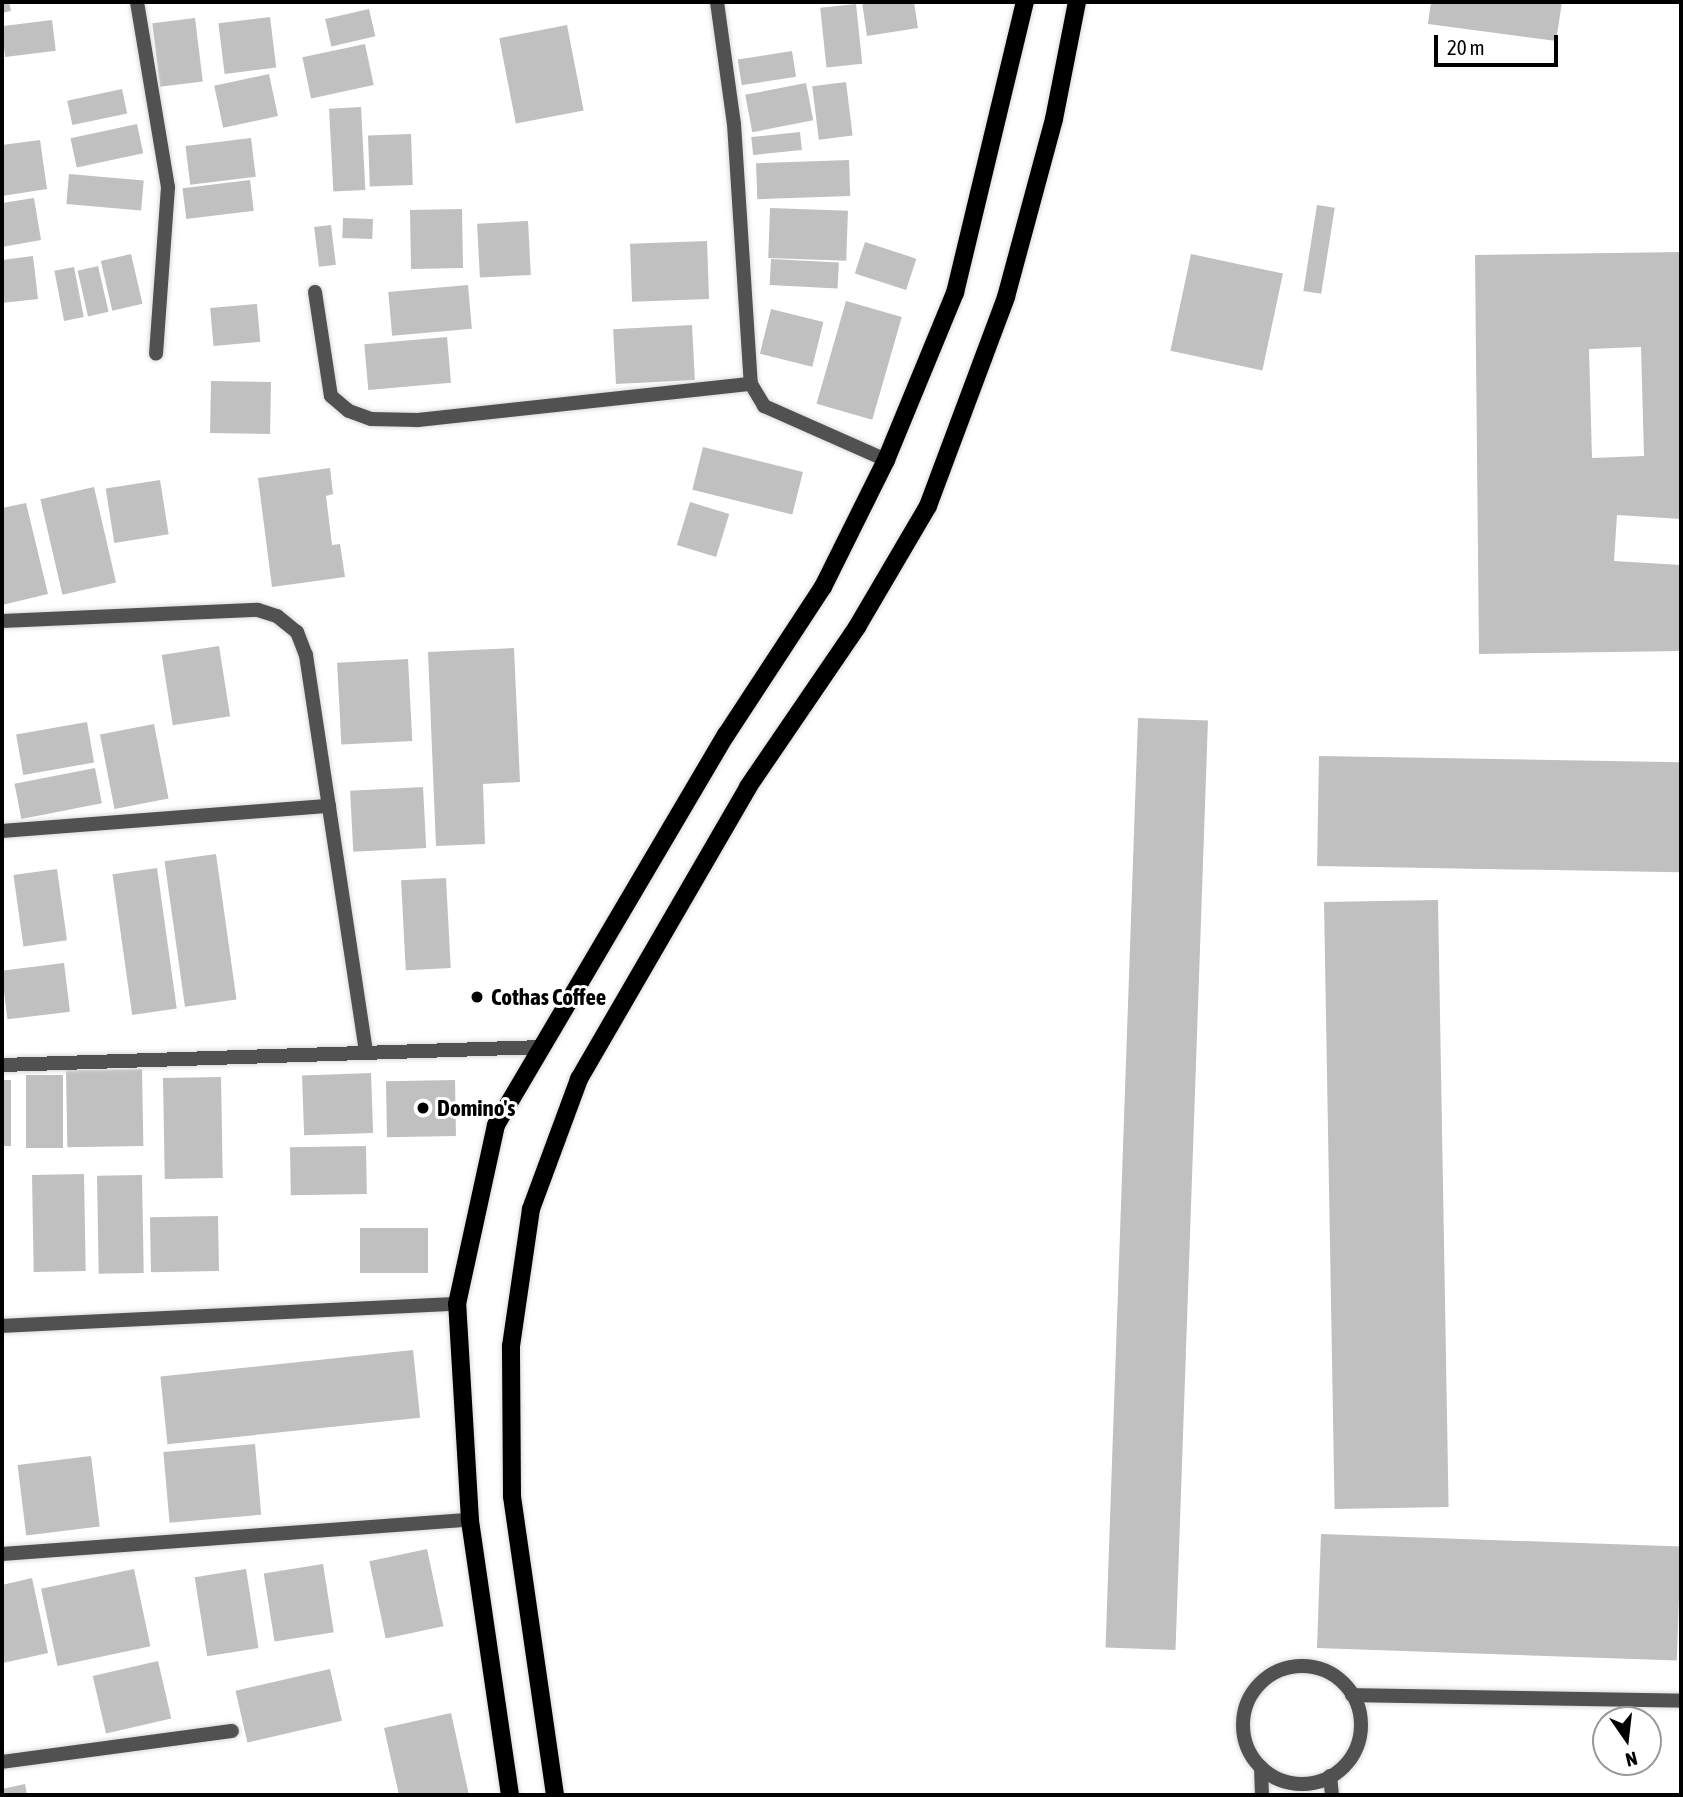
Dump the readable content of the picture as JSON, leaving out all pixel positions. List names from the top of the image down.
{
  "places": ["Cothas Coffee", "Domino's"],
  "scale_bar": "20 m",
  "north": "bottom"
}
